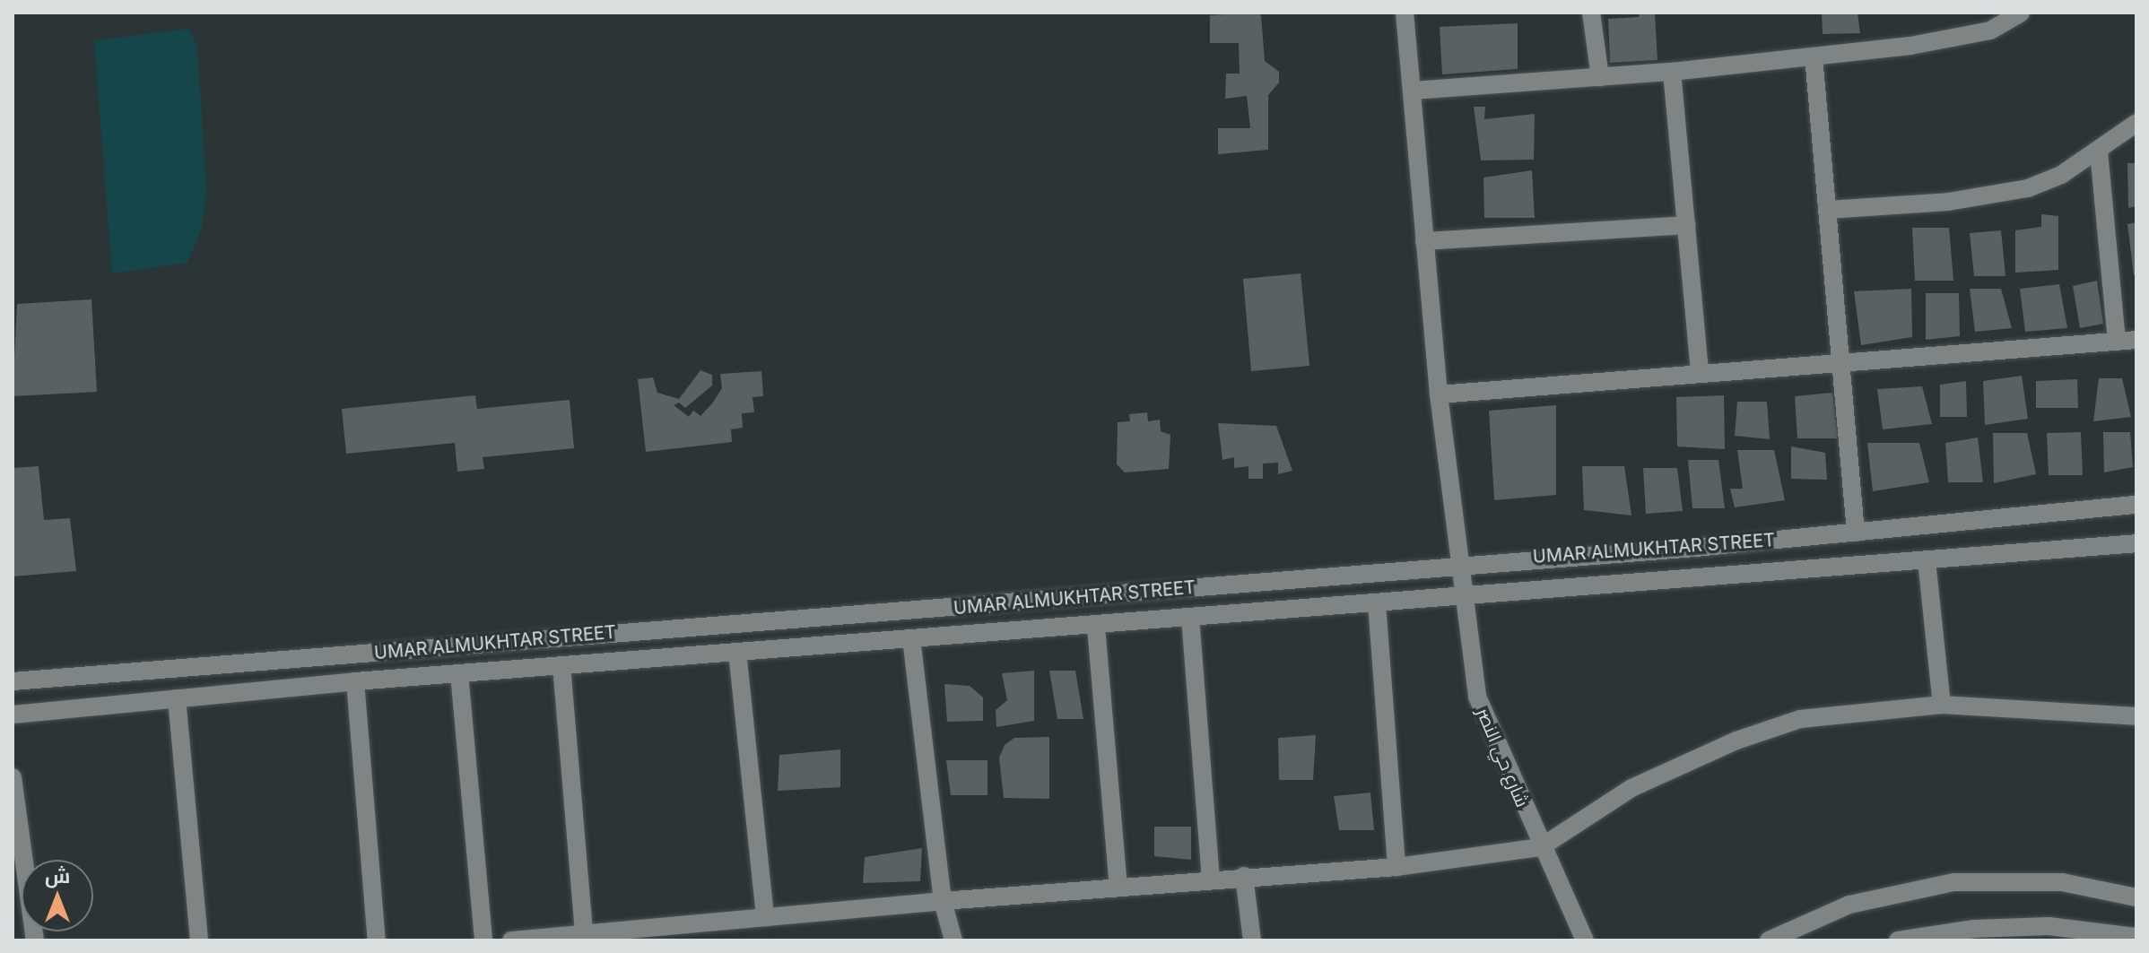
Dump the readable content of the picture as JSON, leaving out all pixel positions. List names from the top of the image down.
{
  "streets": {
    "street": ["UMAR ALMUKHTAR STREET", "شارع حي النصر"]
  },
  "crossings": [
    ["UMAR ALMUKHTAR STREET", "شارع حي النصر"]
  ],
  "north": "top"
}
